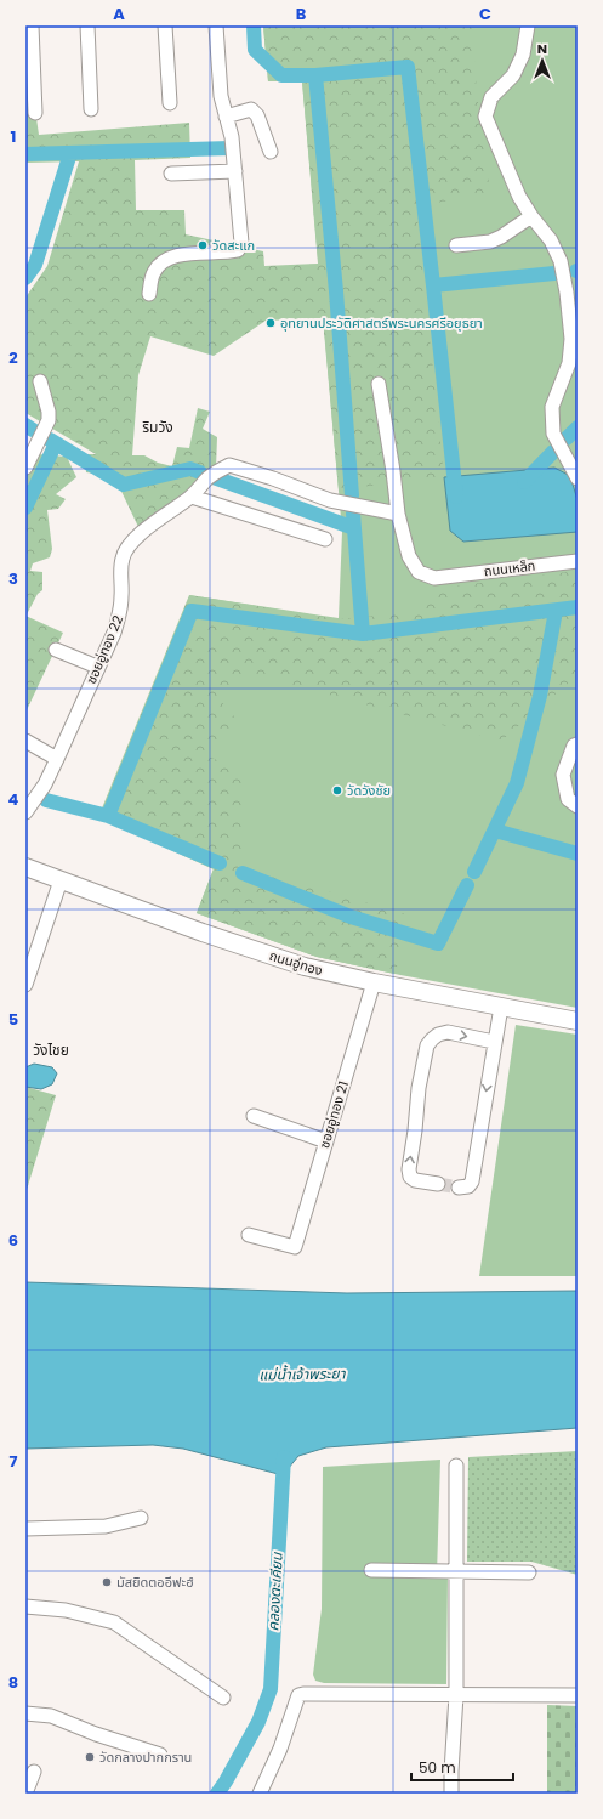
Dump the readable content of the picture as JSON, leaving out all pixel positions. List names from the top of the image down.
{
  "streets": {
    "main road": ["ถนนอู่ทอง"],
    "street": ["ถนนเหล็ก", "ซอยอู่ทอง 22", "ซอยอู่ทอง 21"]
  },
  "crossings": [
    ["ถนนเหล็ก", "ซอยอู่ทอง 22"],
    ["ถนนอู่ทอง", "ซอยอู่ทอง 21"]
  ],
  "districts": ["ริมวัง", "วังไชย"],
  "water": ["แม่น้ำเจ้าพระยา", "คลองตะเคียน"],
  "places": [
    "วัดสะแก",
    "อุทยานประวัติศาสตร์พระนครศรีอยุธยา",
    "วัดวังชัย",
    "มัสยิดตออีฟะฮ์",
    "วัดกลางปากกราน"
  ],
  "scale_bar": "50 m",
  "north": "top",
  "grid": {
    "columns": ["A", "B", "C"],
    "rows": [
      "1",
      "2",
      "3",
      "4",
      "5",
      "6",
      "7",
      "8"
    ]
  }
}
